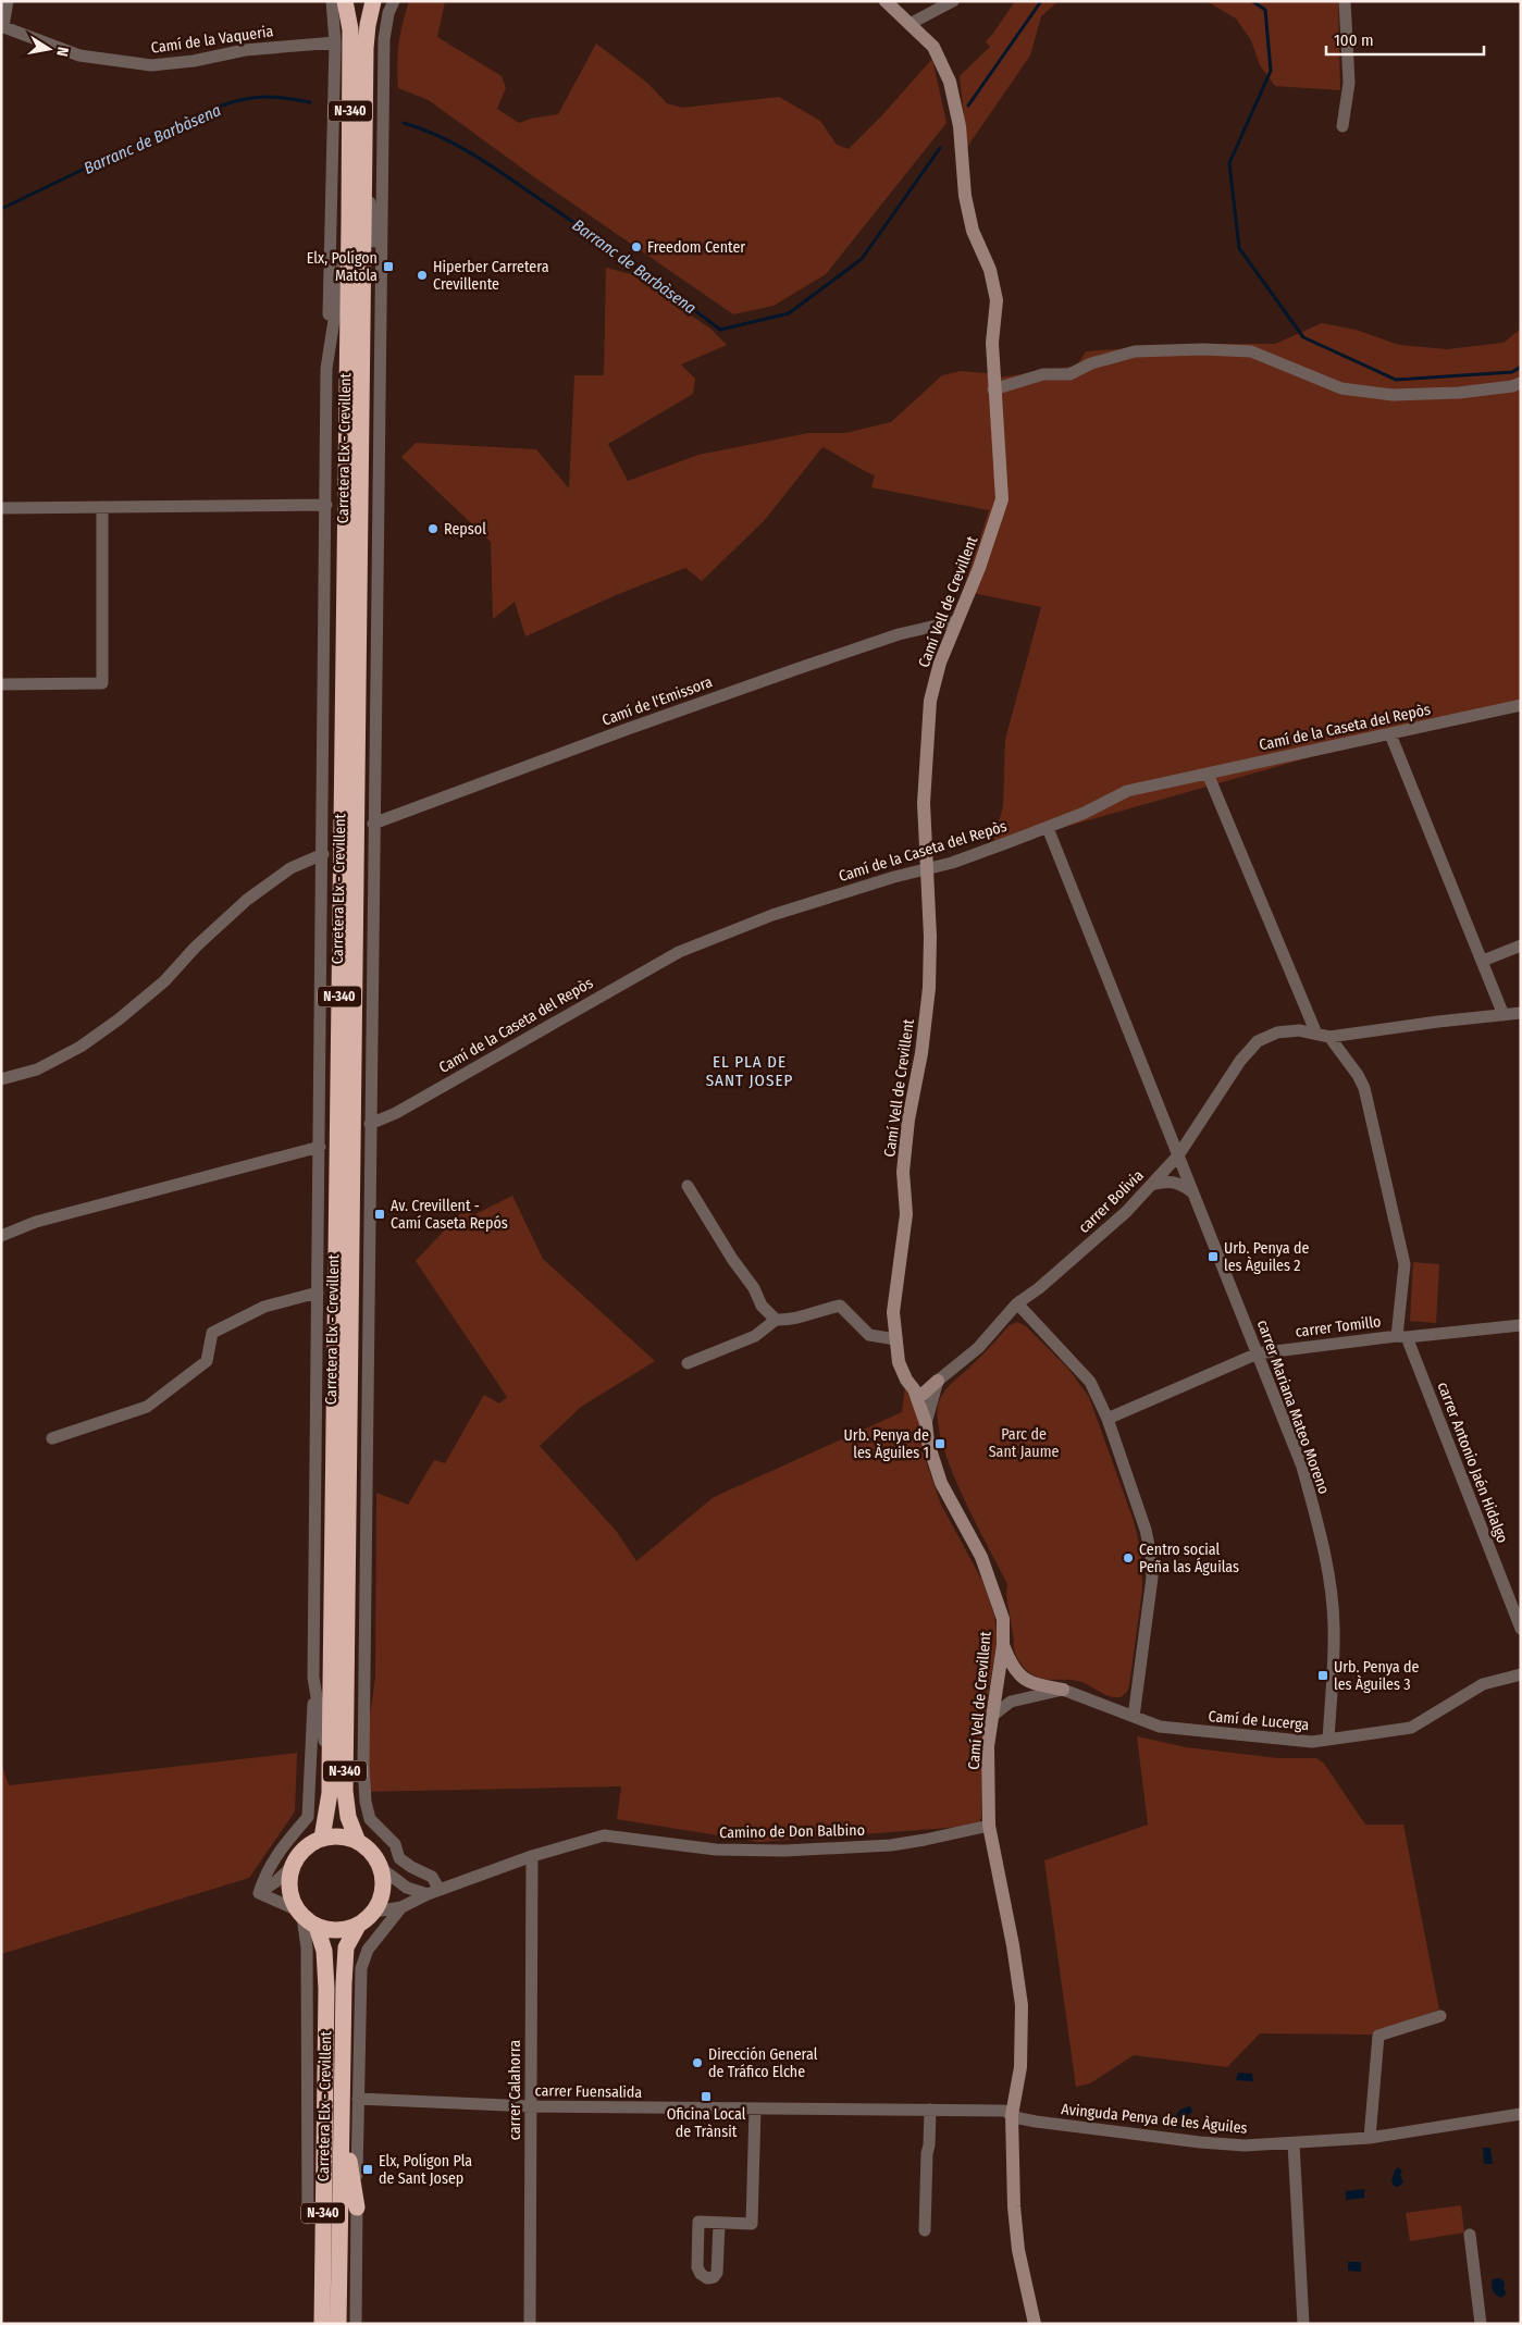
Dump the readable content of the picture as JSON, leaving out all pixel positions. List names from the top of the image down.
{
  "streets": {
    "highway": ["N-340", "Carretera Elx - Crevillent"],
    "street": [
      "Camí de la Vaqueria",
      "Camí Vell de Crevillent",
      "Camí de l'Emissora",
      "Camí de la Caseta del Repòs",
      "carrer Bolivia",
      "carrer Tomillo",
      "carrer Mariana Mateo Moreno",
      "carrer Antonio Jaén Hidalgo",
      "Camí de Lucerga",
      "Camino de Don Balbino",
      "carrer Calahorra",
      "carrer Fuensalida",
      "Avinguda Penya de les Àguiles"
    ]
  },
  "crossings": [
    ["N-340", "Carretera Elx - Crevillent"],
    ["Camí Vell de Crevillent", "Camí de l'Emissora"],
    ["Camí Vell de Crevillent", "Camí de la Caseta del Repòs"],
    ["Camí Vell de Crevillent", "Camino de Don Balbino"],
    ["Camí Vell de Crevillent", "carrer Fuensalida"],
    ["Camí Vell de Crevillent", "Avinguda Penya de les Àguiles"],
    ["Camí de la Caseta del Repòs", "carrer Mariana Mateo Moreno"],
    ["carrer Bolivia", "carrer Mariana Mateo Moreno"],
    ["carrer Tomillo", "carrer Mariana Mateo Moreno"],
    ["carrer Tomillo", "carrer Antonio Jaén Hidalgo"],
    ["carrer Mariana Mateo Moreno", "Camí de Lucerga"],
    ["Camino de Don Balbino", "carrer Calahorra"],
    ["carrer Calahorra", "carrer Fuensalida"],
    ["carrer Fuensalida", "Avinguda Penya de les Àguiles"]
  ],
  "districts": ["EL PLA DE SANT JOSEP"],
  "water": ["Barranc de Barbàsena"],
  "parks": ["Parc de Sant Jaume"],
  "places": {
    "other": [
      "Freedom Center",
      "Hiperber Carretera Crevillente",
      "Repsol",
      "Centro social Peña las Águilas",
      "Dirección General de Tráfico Elche"
    ],
    "transit": [
      "Elx, Polígon Matola",
      "Av. Crevillent - Camí Caseta Repós",
      "Urb. Penya de les Àguiles 2",
      "Urb. Penya de les Àguiles 1",
      "Urb. Penya de les Àguiles 3",
      "Oficina Local de Trànsit",
      "Elx, Polígon Pla de Sant Josep"
    ]
  },
  "scale_bar": "100 m",
  "north": "right"
}
